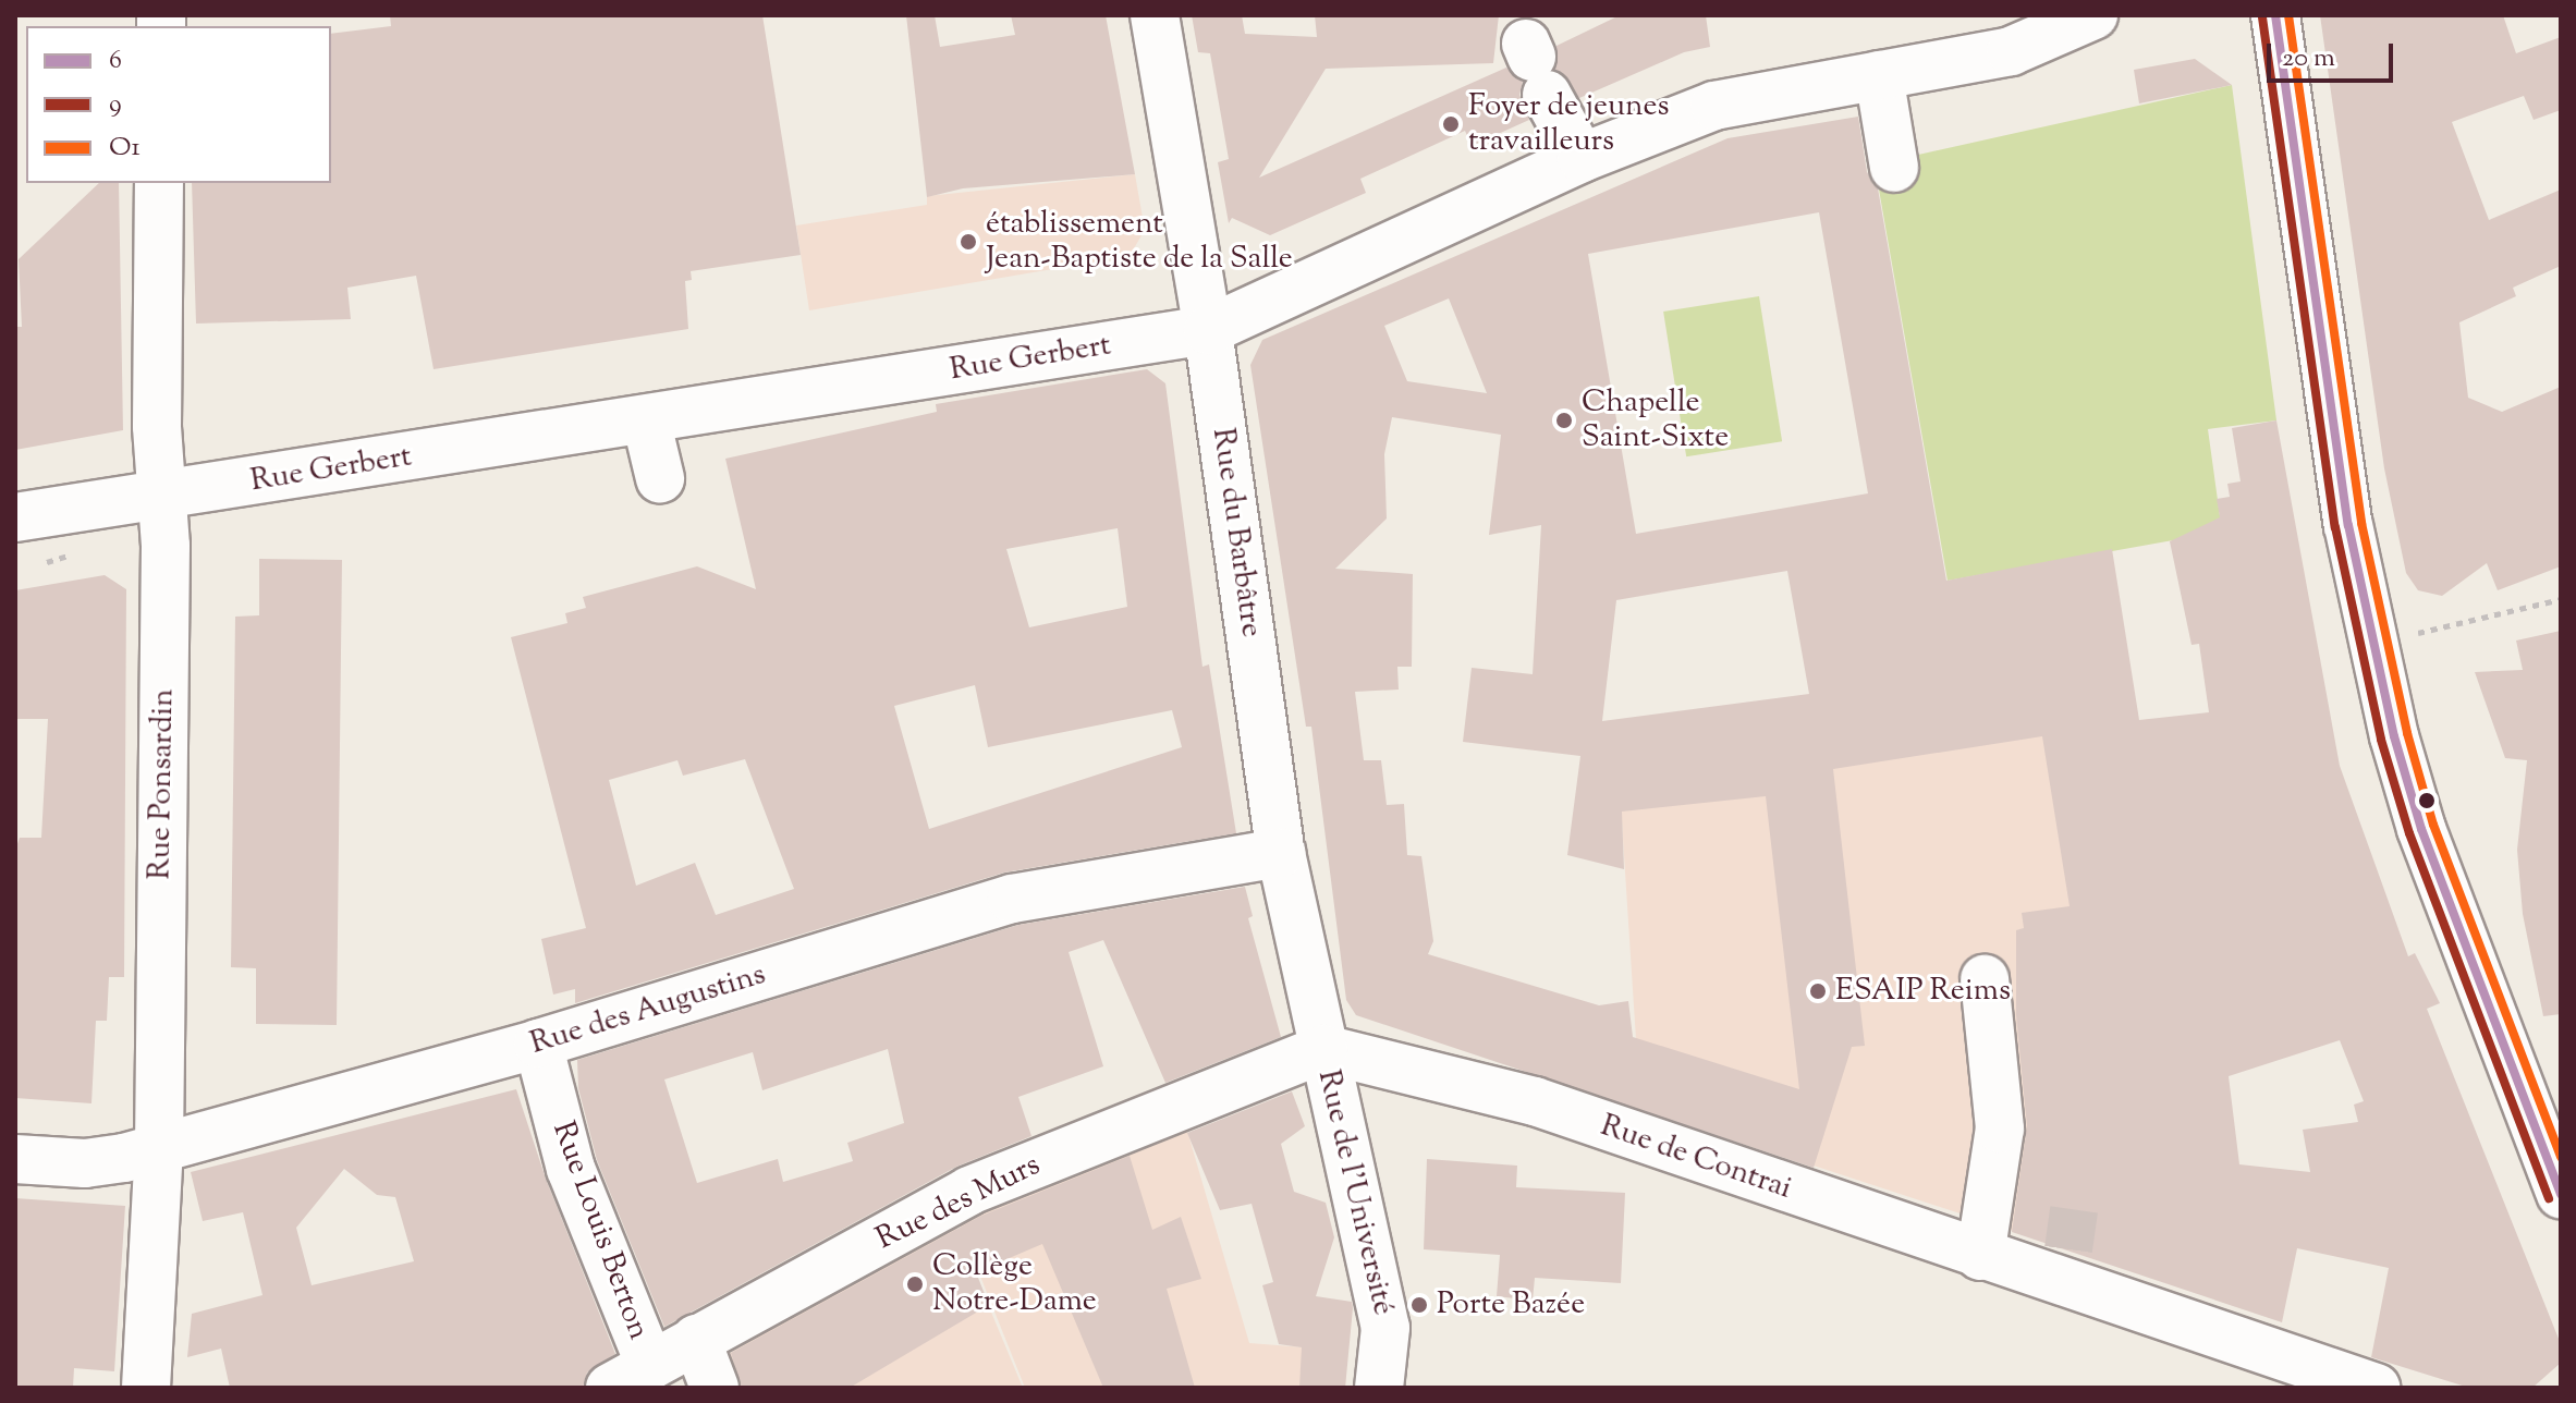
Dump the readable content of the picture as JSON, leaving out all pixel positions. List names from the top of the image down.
{
  "streets": {
    "street": [
      "Rue Gerbert",
      "Rue du Barbâtre",
      "Rue Ponsardin",
      "Rue des Augustins",
      "Rue de Contrai",
      "Rue de l'Université",
      "Rue des Murs",
      "Rue Louis Berton"
    ]
  },
  "crossings": [
    ["Rue Gerbert", "Rue du Barbâtre"],
    ["Rue Gerbert", "Rue Ponsardin"],
    ["Rue du Barbâtre", "Rue des Augustins"],
    ["Rue du Barbâtre", "Rue de Contrai"],
    ["Rue du Barbâtre", "Rue de l'Université"],
    ["Rue du Barbâtre", "Rue des Murs"],
    ["Rue Ponsardin", "Rue des Augustins"],
    ["Rue des Augustins", "Rue Louis Berton"],
    ["Rue de Contrai", "Rue de l'Université"],
    ["Rue de Contrai", "Rue des Murs"],
    ["Rue de l'Université", "Rue des Murs"],
    ["Rue des Murs", "Rue Louis Berton"]
  ],
  "places": [
    "Foyer de jeunes travailleurs",
    "établissement Jean-Baptiste de la Salle",
    "Chapelle Saint-Sixte",
    "ESAIP Reims",
    "Collège Notre-Dame",
    "Porte Bazée"
  ],
  "lines": ["transit line 6", "transit line O1", "transit line 9"],
  "legend": ["6", "9", "O1"],
  "scale_bar": "20 m"
}
